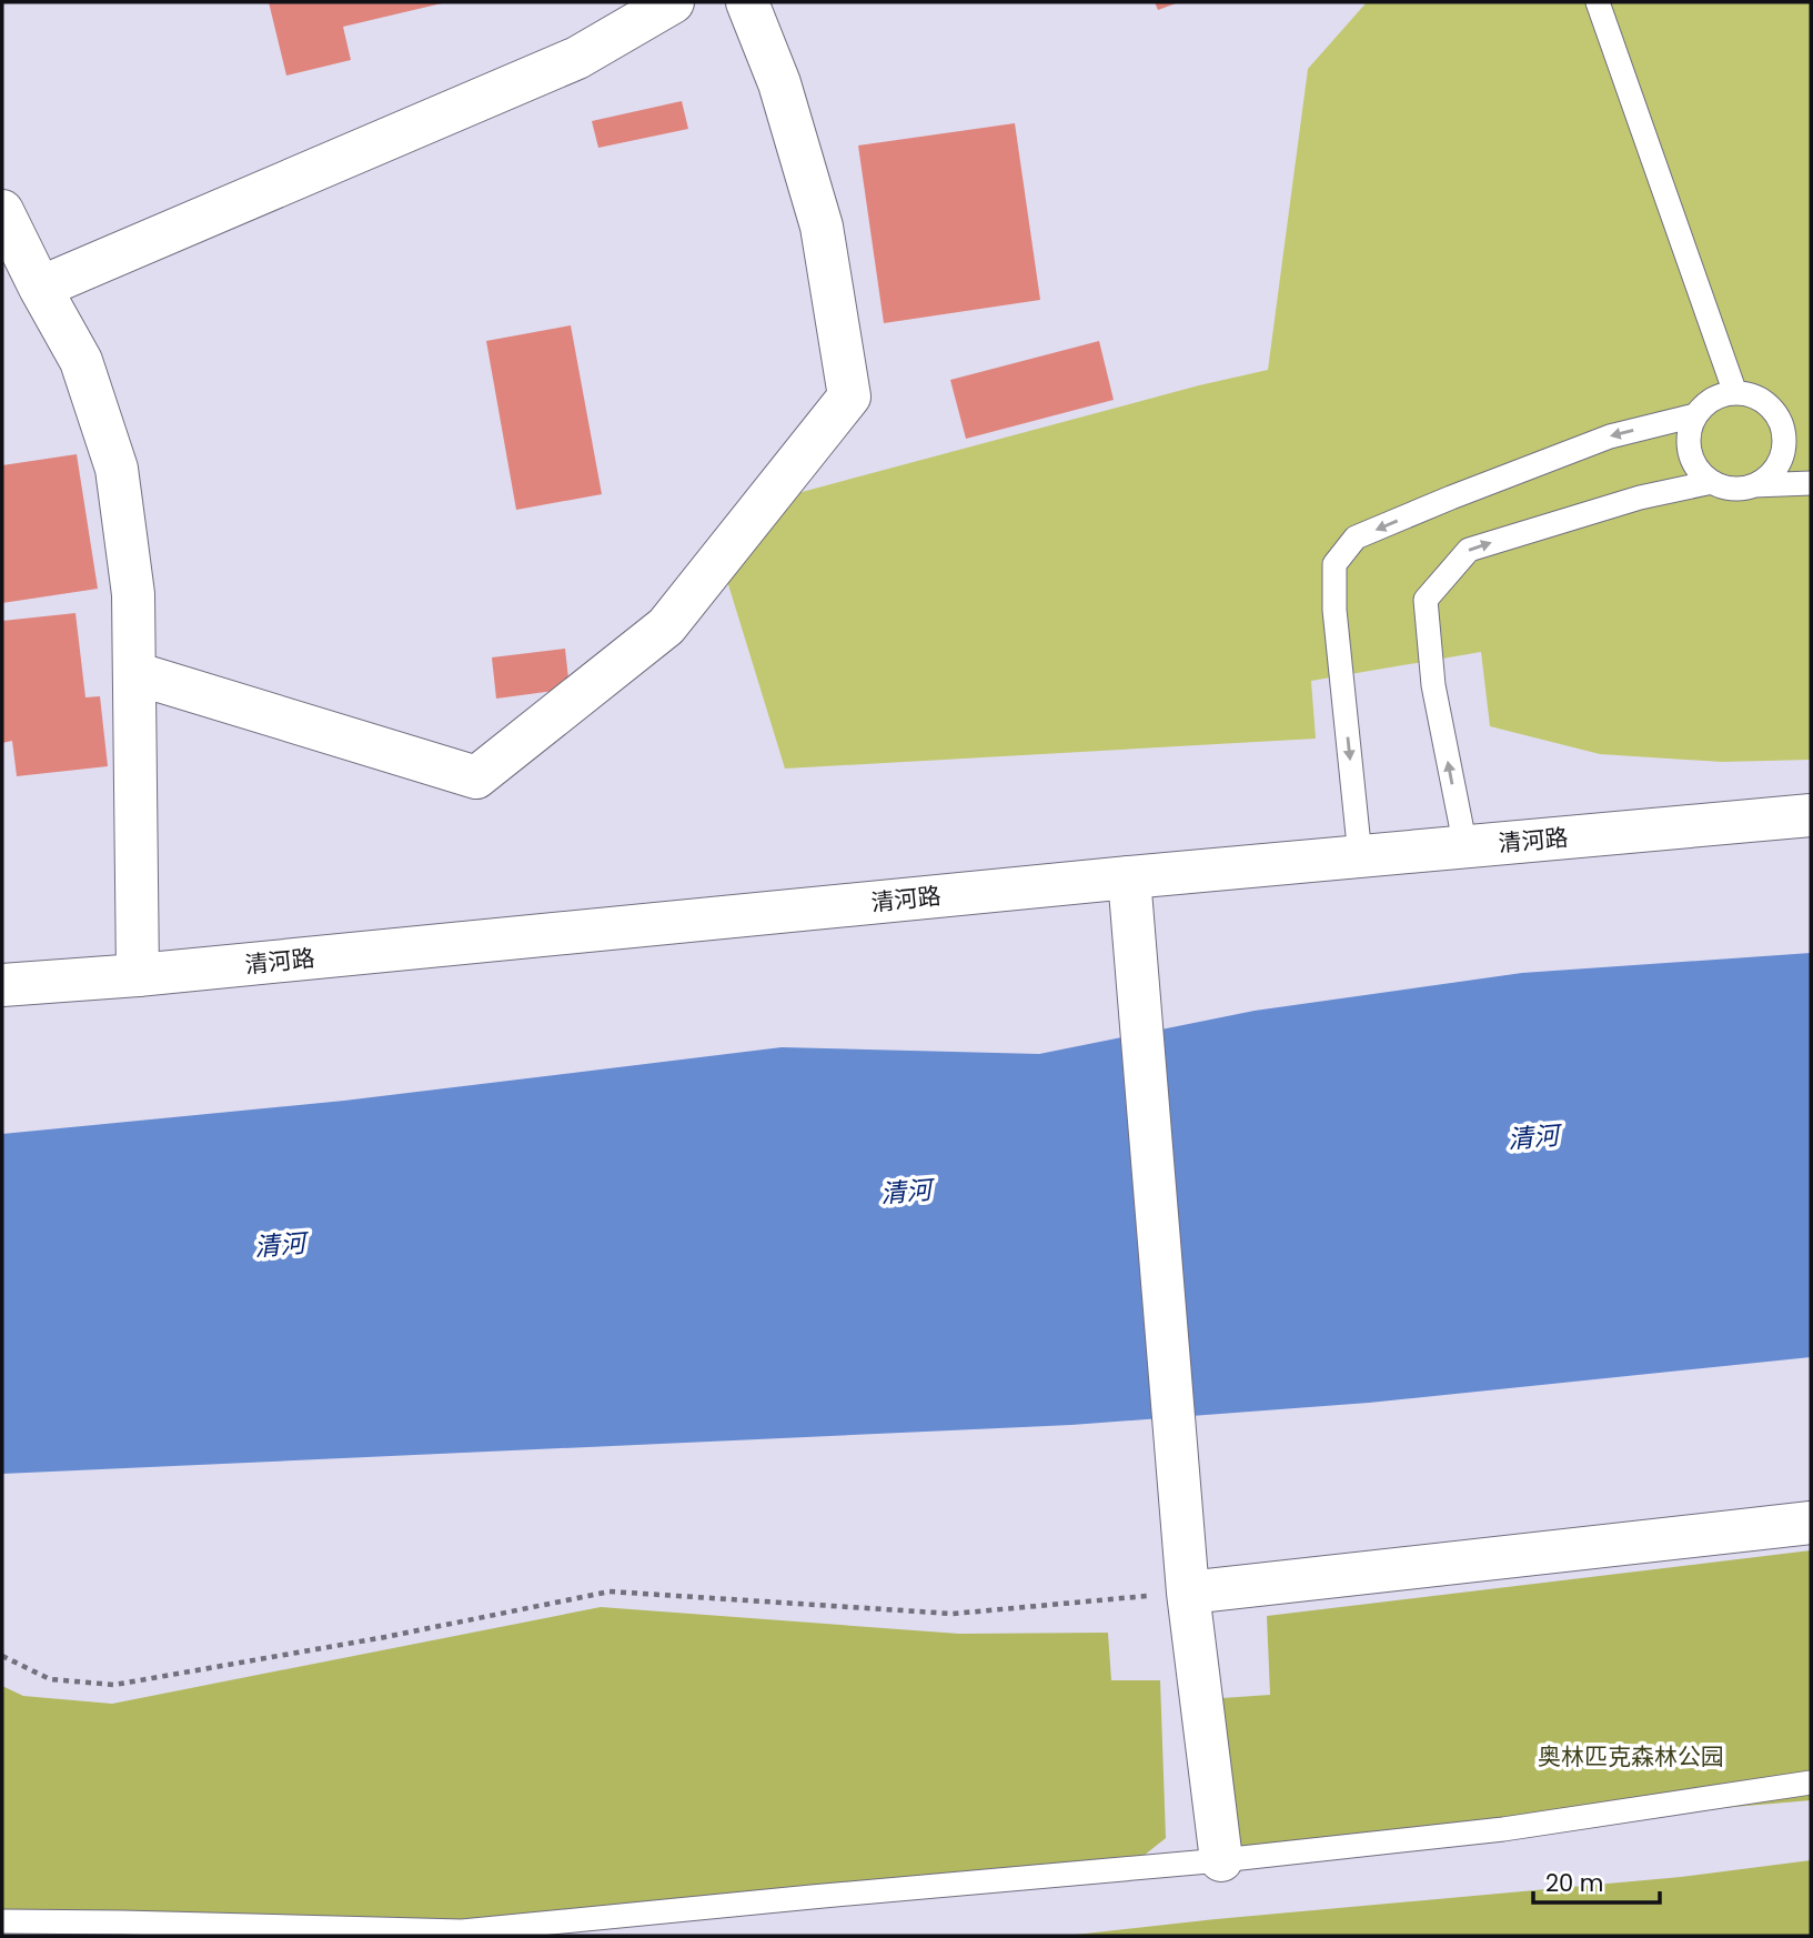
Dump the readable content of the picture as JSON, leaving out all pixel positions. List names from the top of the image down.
{
  "streets": {
    "street": ["清河路"]
  },
  "water": ["清河"],
  "parks": ["奥林匹克森林公园"],
  "scale_bar": "20 m"
}
